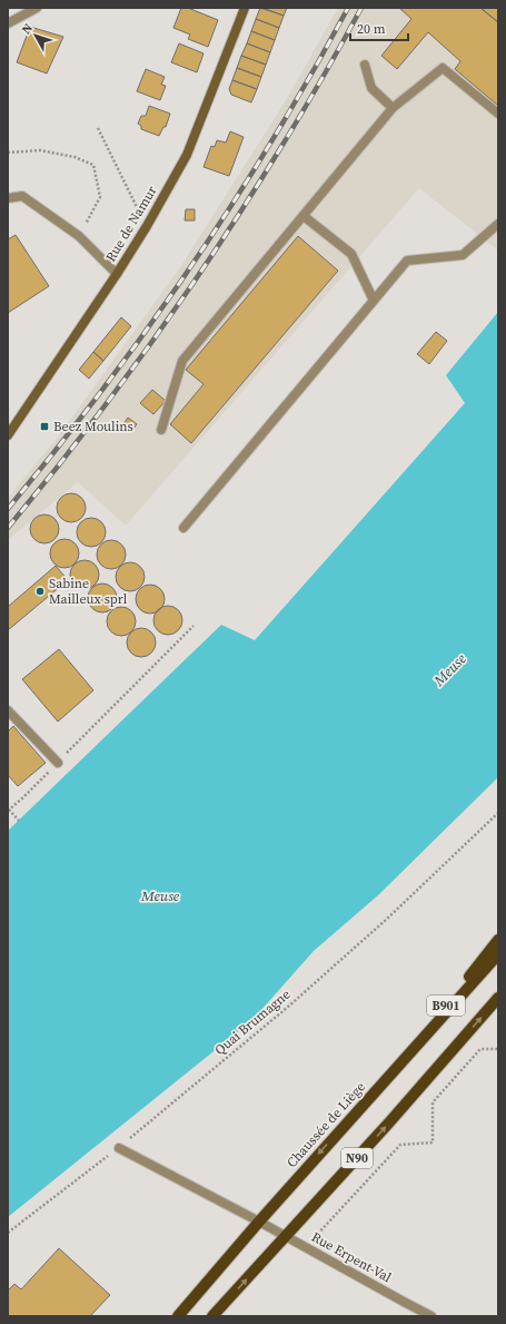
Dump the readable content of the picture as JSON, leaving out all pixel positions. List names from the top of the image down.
{
  "streets": {
    "main road": [
      "Rue de Namur",
      "B901",
      "Chaussée de Liège",
      "N90"
    ],
    "street": ["Rue Erpent-Val"],
    "path": ["Quai Brumagne"]
  },
  "crossings": [
    ["B901", "Chaussée de Liège"],
    ["Quai Brumagne", "Rue Erpent-Val"],
    ["Chaussée de Liège", "Rue Erpent-Val"],
    ["N90", "Rue Erpent-Val"]
  ],
  "water": ["Meuse"],
  "places": {
    "transit": ["Beez Moulins"],
    "other": ["Sabine Mailleux sprl"]
  },
  "scale_bar": "20 m",
  "north": "top left"
}
